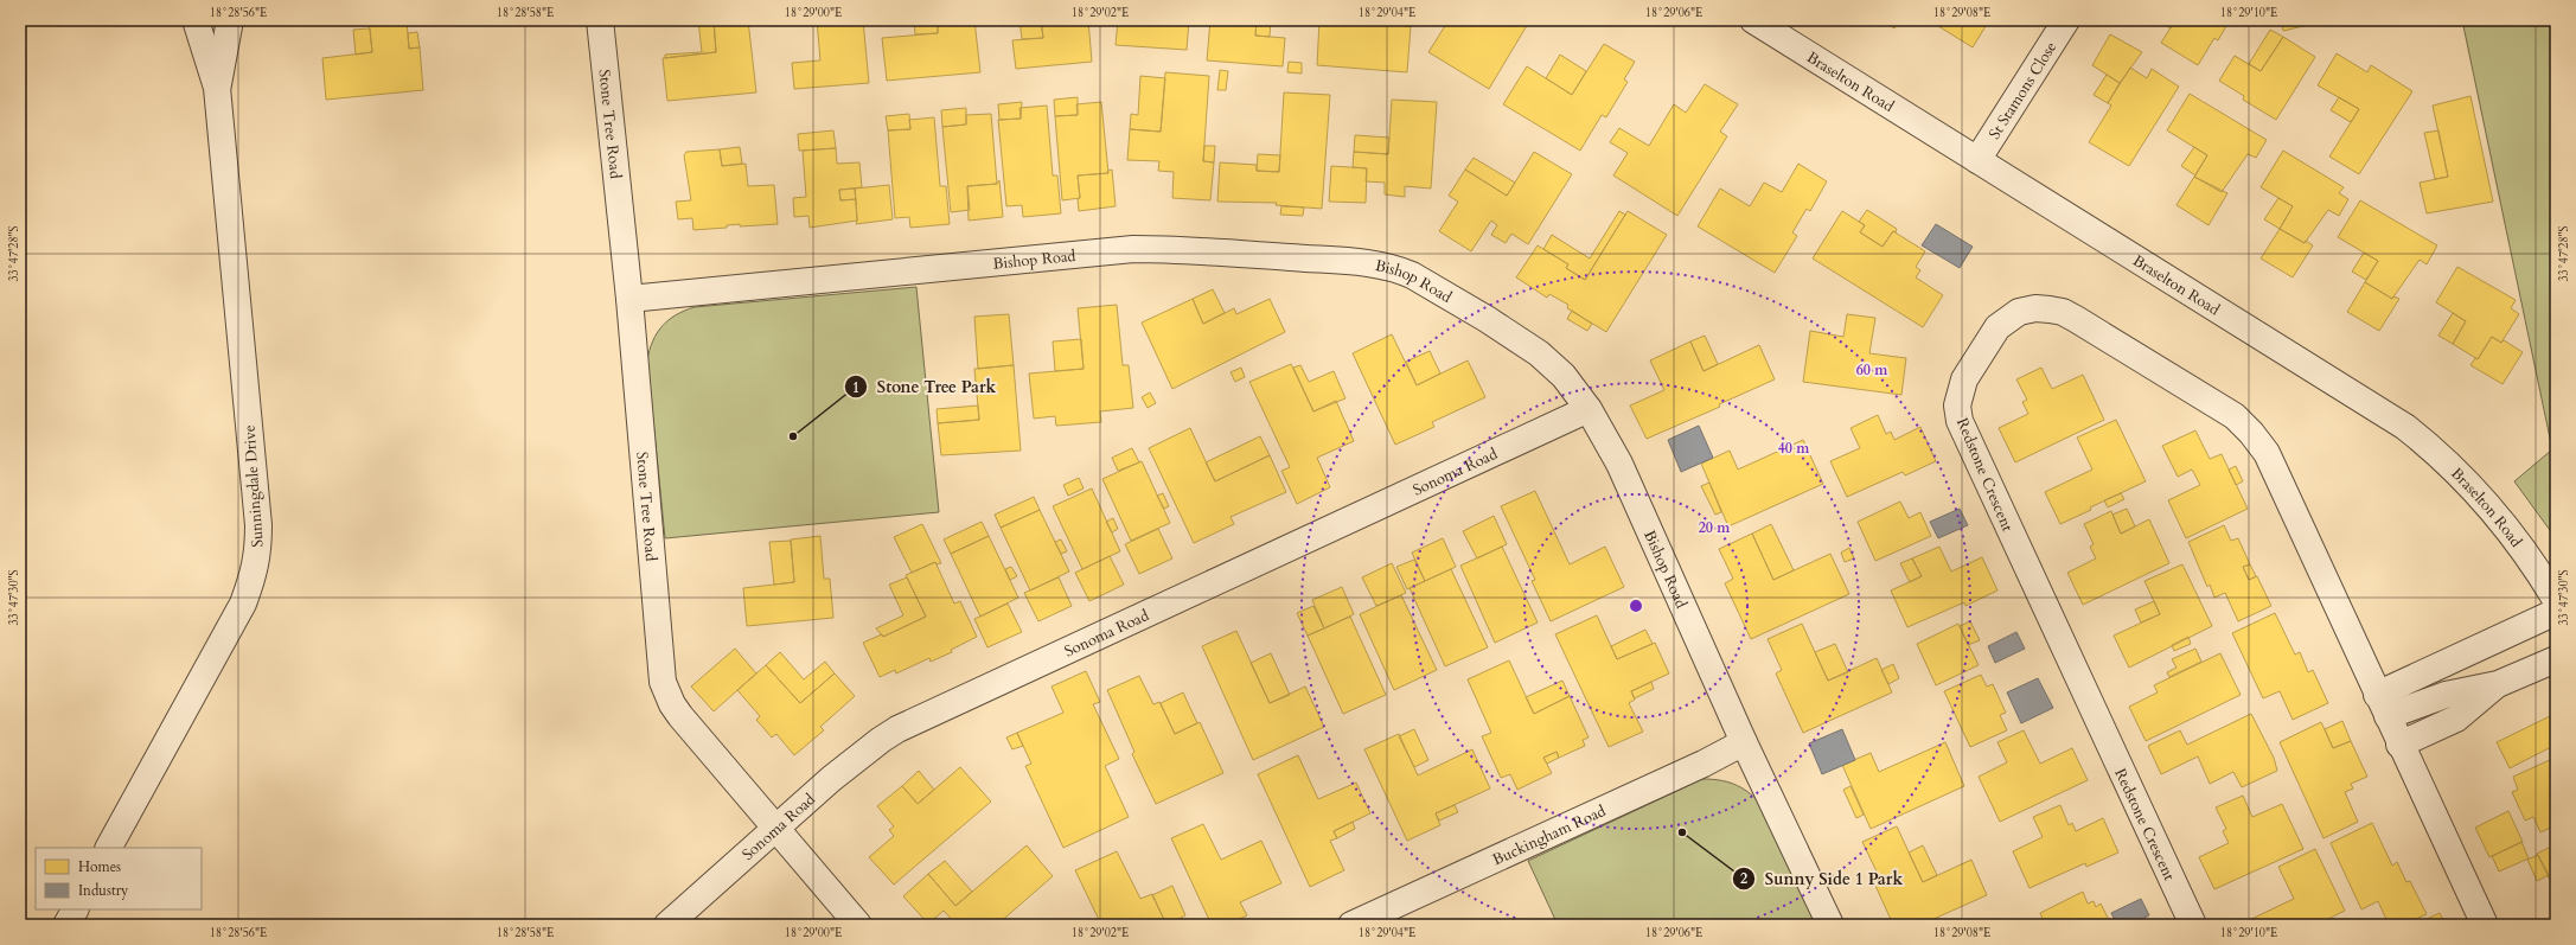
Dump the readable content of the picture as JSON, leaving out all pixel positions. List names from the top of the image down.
{
  "streets": {
    "street": [
      "Braselton Road",
      "St Stamons Close",
      "Stone Tree Road",
      "Bishop Road",
      "Sonoma Road",
      "Redstone Crescent",
      "Sunningdale Drive",
      "Buckingham Road"
    ]
  },
  "crossings": [
    ["Braselton Road", "St Stamons Close"],
    ["Stone Tree Road", "Bishop Road"],
    ["Stone Tree Road", "Sonoma Road"],
    ["Bishop Road", "Sonoma Road"],
    ["Bishop Road", "Buckingham Road"]
  ],
  "places": ["Stone Tree Park", "Sunny Side 1 Park"],
  "legend": ["Homes", "Industry"],
  "coordinates": [
    "18°28'56\"E",
    "18°28'58\"E",
    "18°29'00\"E",
    "18°29'02\"E",
    "18°29'04\"E",
    "18°29'06\"E",
    "18°29'08\"E",
    "18°29'10\"E",
    "33°47'28\"S",
    "33°47'30\"S"
  ],
  "rings": ["60 m", "40 m", "20 m"]
}
